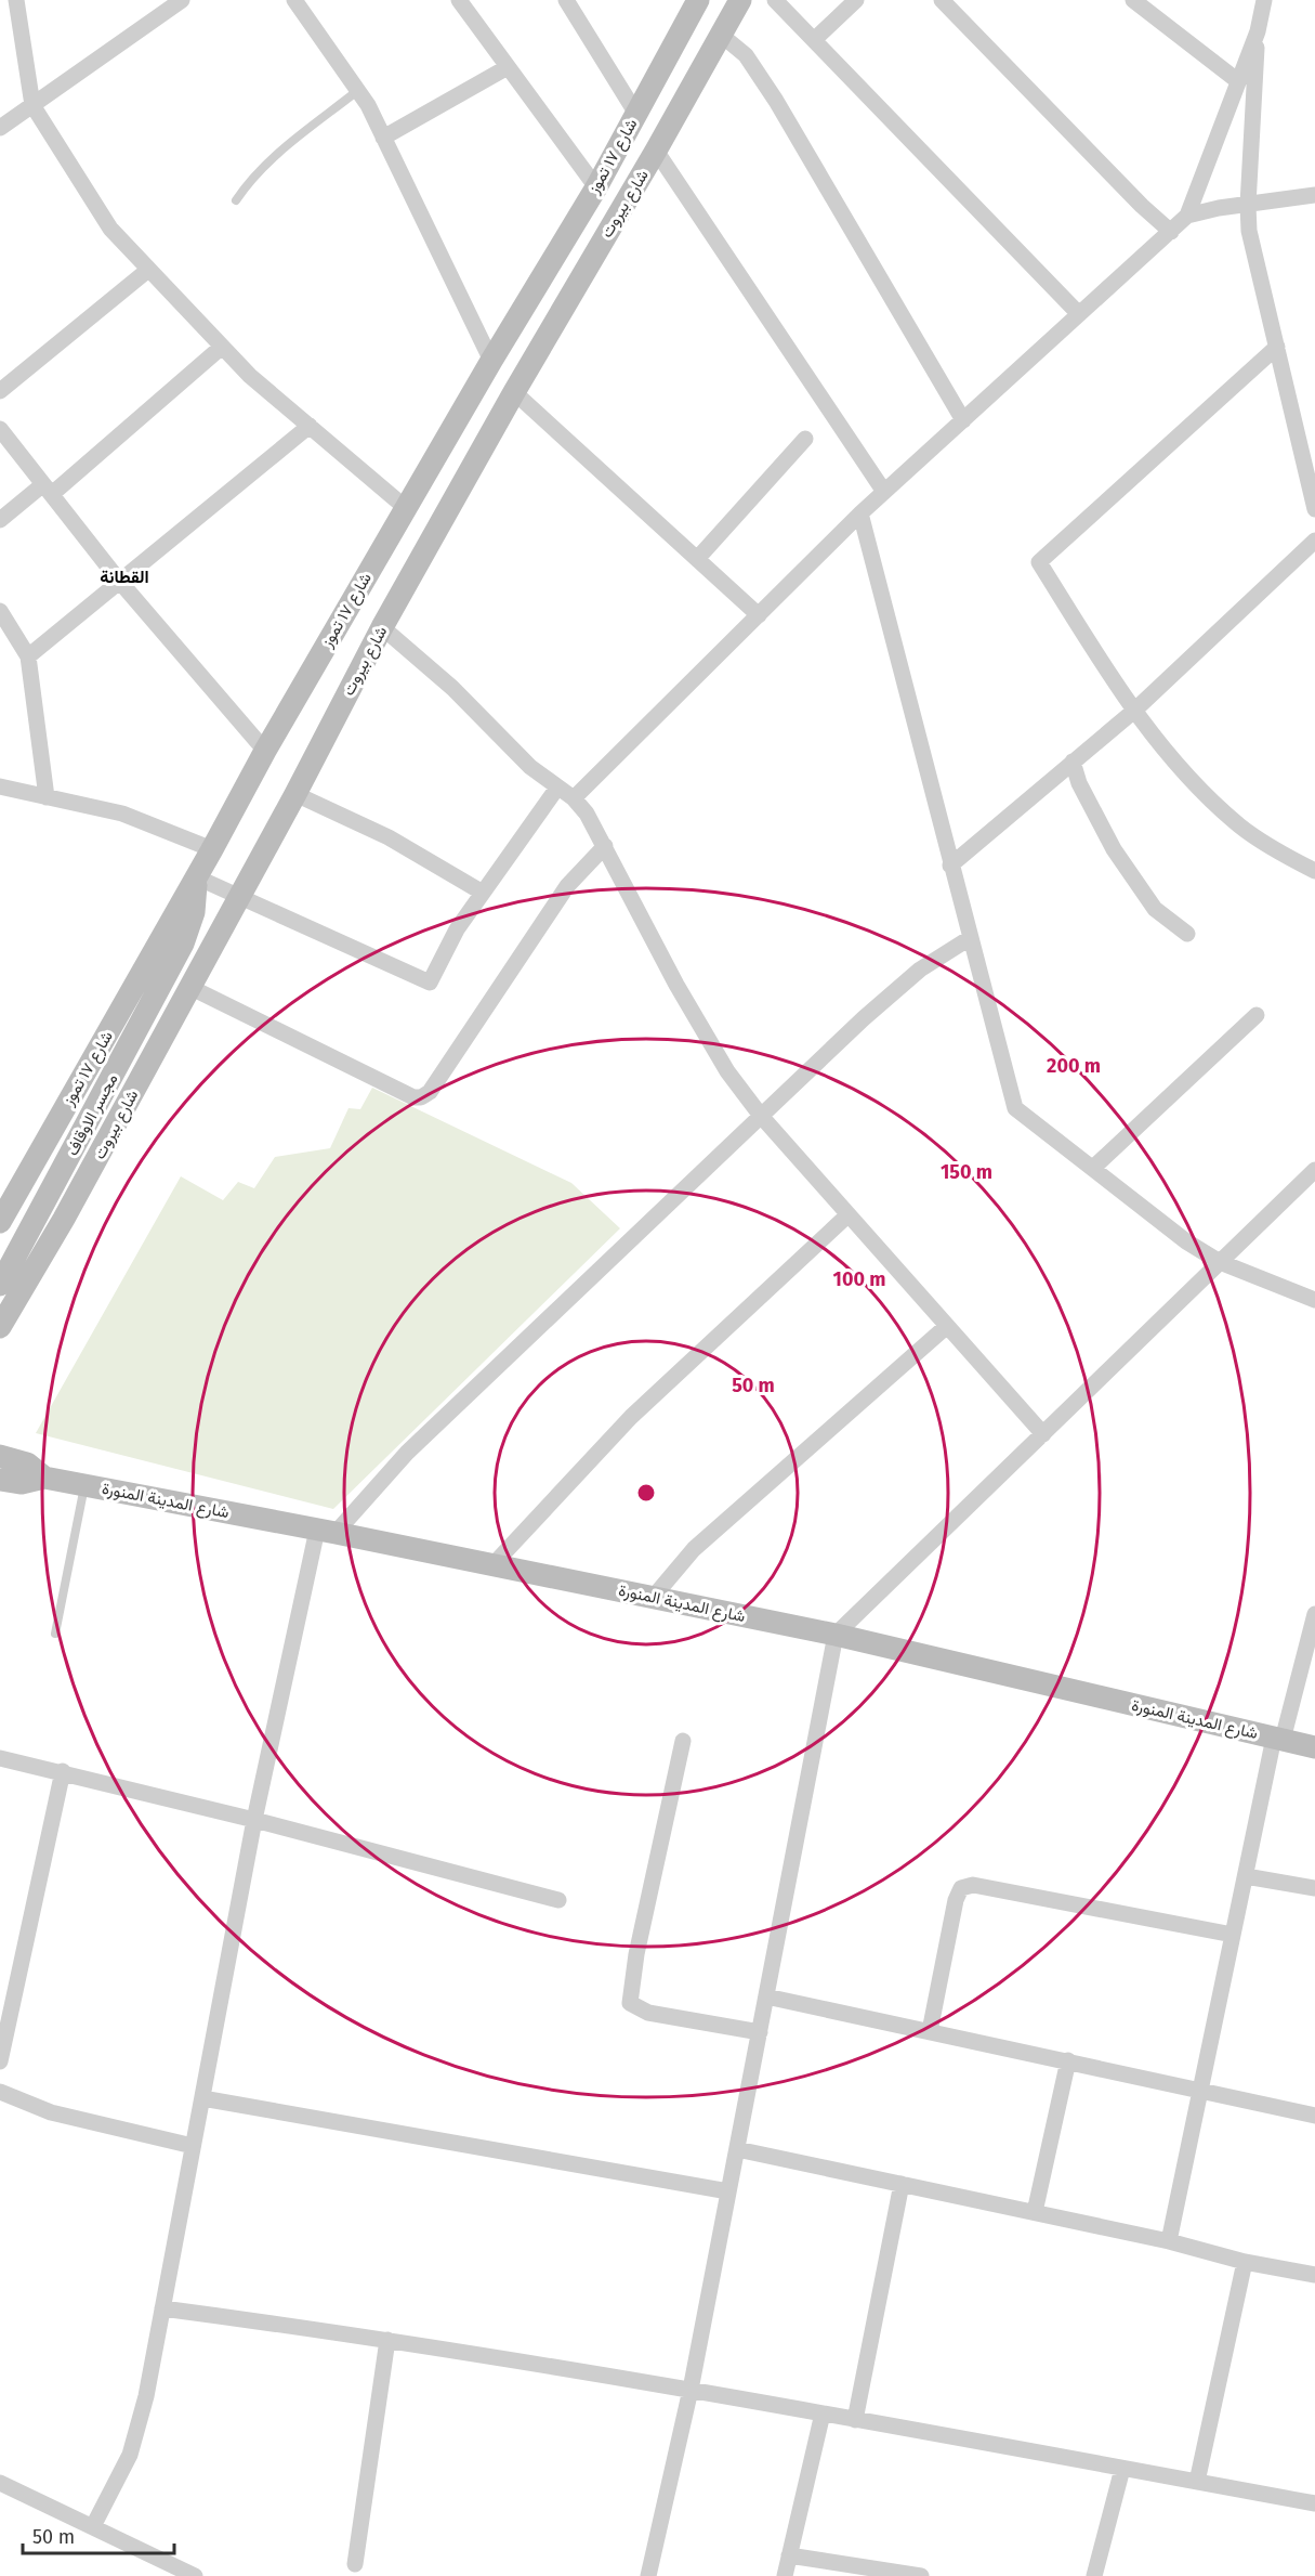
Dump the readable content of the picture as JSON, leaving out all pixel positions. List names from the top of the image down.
{
  "streets": {
    "main road": [
      "شارع ١٧ تموز",
      "شارع بيروت",
      "مجسر الاوقاف",
      "شارع المدينة المنورة"
    ]
  },
  "crossings": [
    ["شارع ١٧ تموز", "مجسر الاوقاف"],
    ["شارع بيروت", "مجسر الاوقاف"]
  ],
  "districts": ["القطانة"],
  "scale_bar": "50 m",
  "rings": [
    "200 m",
    "150 m",
    "100 m",
    "50 m"
  ]
}
